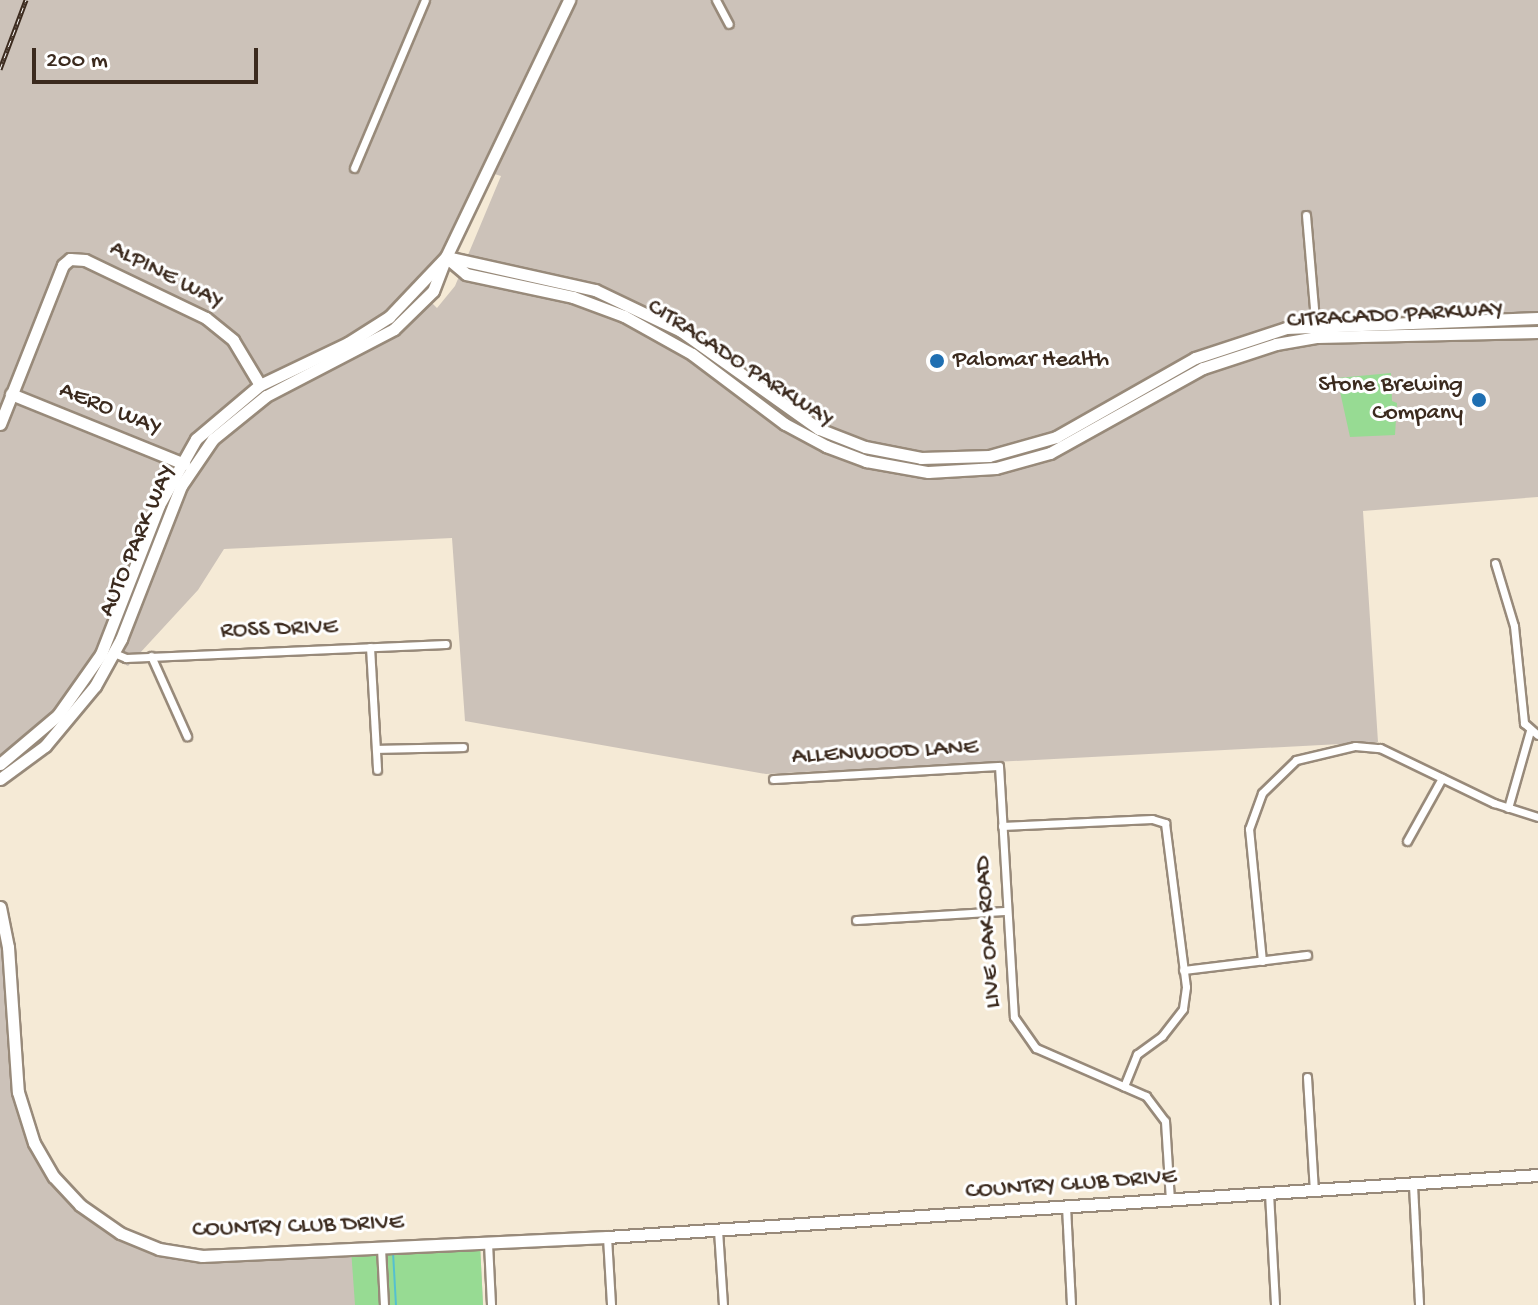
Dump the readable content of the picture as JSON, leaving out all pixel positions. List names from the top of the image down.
{
  "streets": {
    "main road": [
      "ALPINE WAY",
      "CITRACADO PARKWAY",
      "AERO WAY",
      "AUTO PARK WAY",
      "COUNTRY CLUB DRIVE"
    ],
    "street": ["ROSS DRIVE", "ALLENWOOD LANE", "LIVE OAK ROAD"]
  },
  "crossings": [
    ["ALPINE WAY", "AERO WAY"],
    ["ALPINE WAY", "AUTO PARK WAY"],
    ["CITRACADO PARKWAY", "AUTO PARK WAY"],
    ["AERO WAY", "AUTO PARK WAY"],
    ["AUTO PARK WAY", "ROSS DRIVE"],
    ["ALLENWOOD LANE", "LIVE OAK ROAD"],
    ["LIVE OAK ROAD", "COUNTRY CLUB DRIVE"]
  ],
  "places": ["Palomar Health", "Stone Brewing Company"],
  "scale_bar": "200 m"
}
